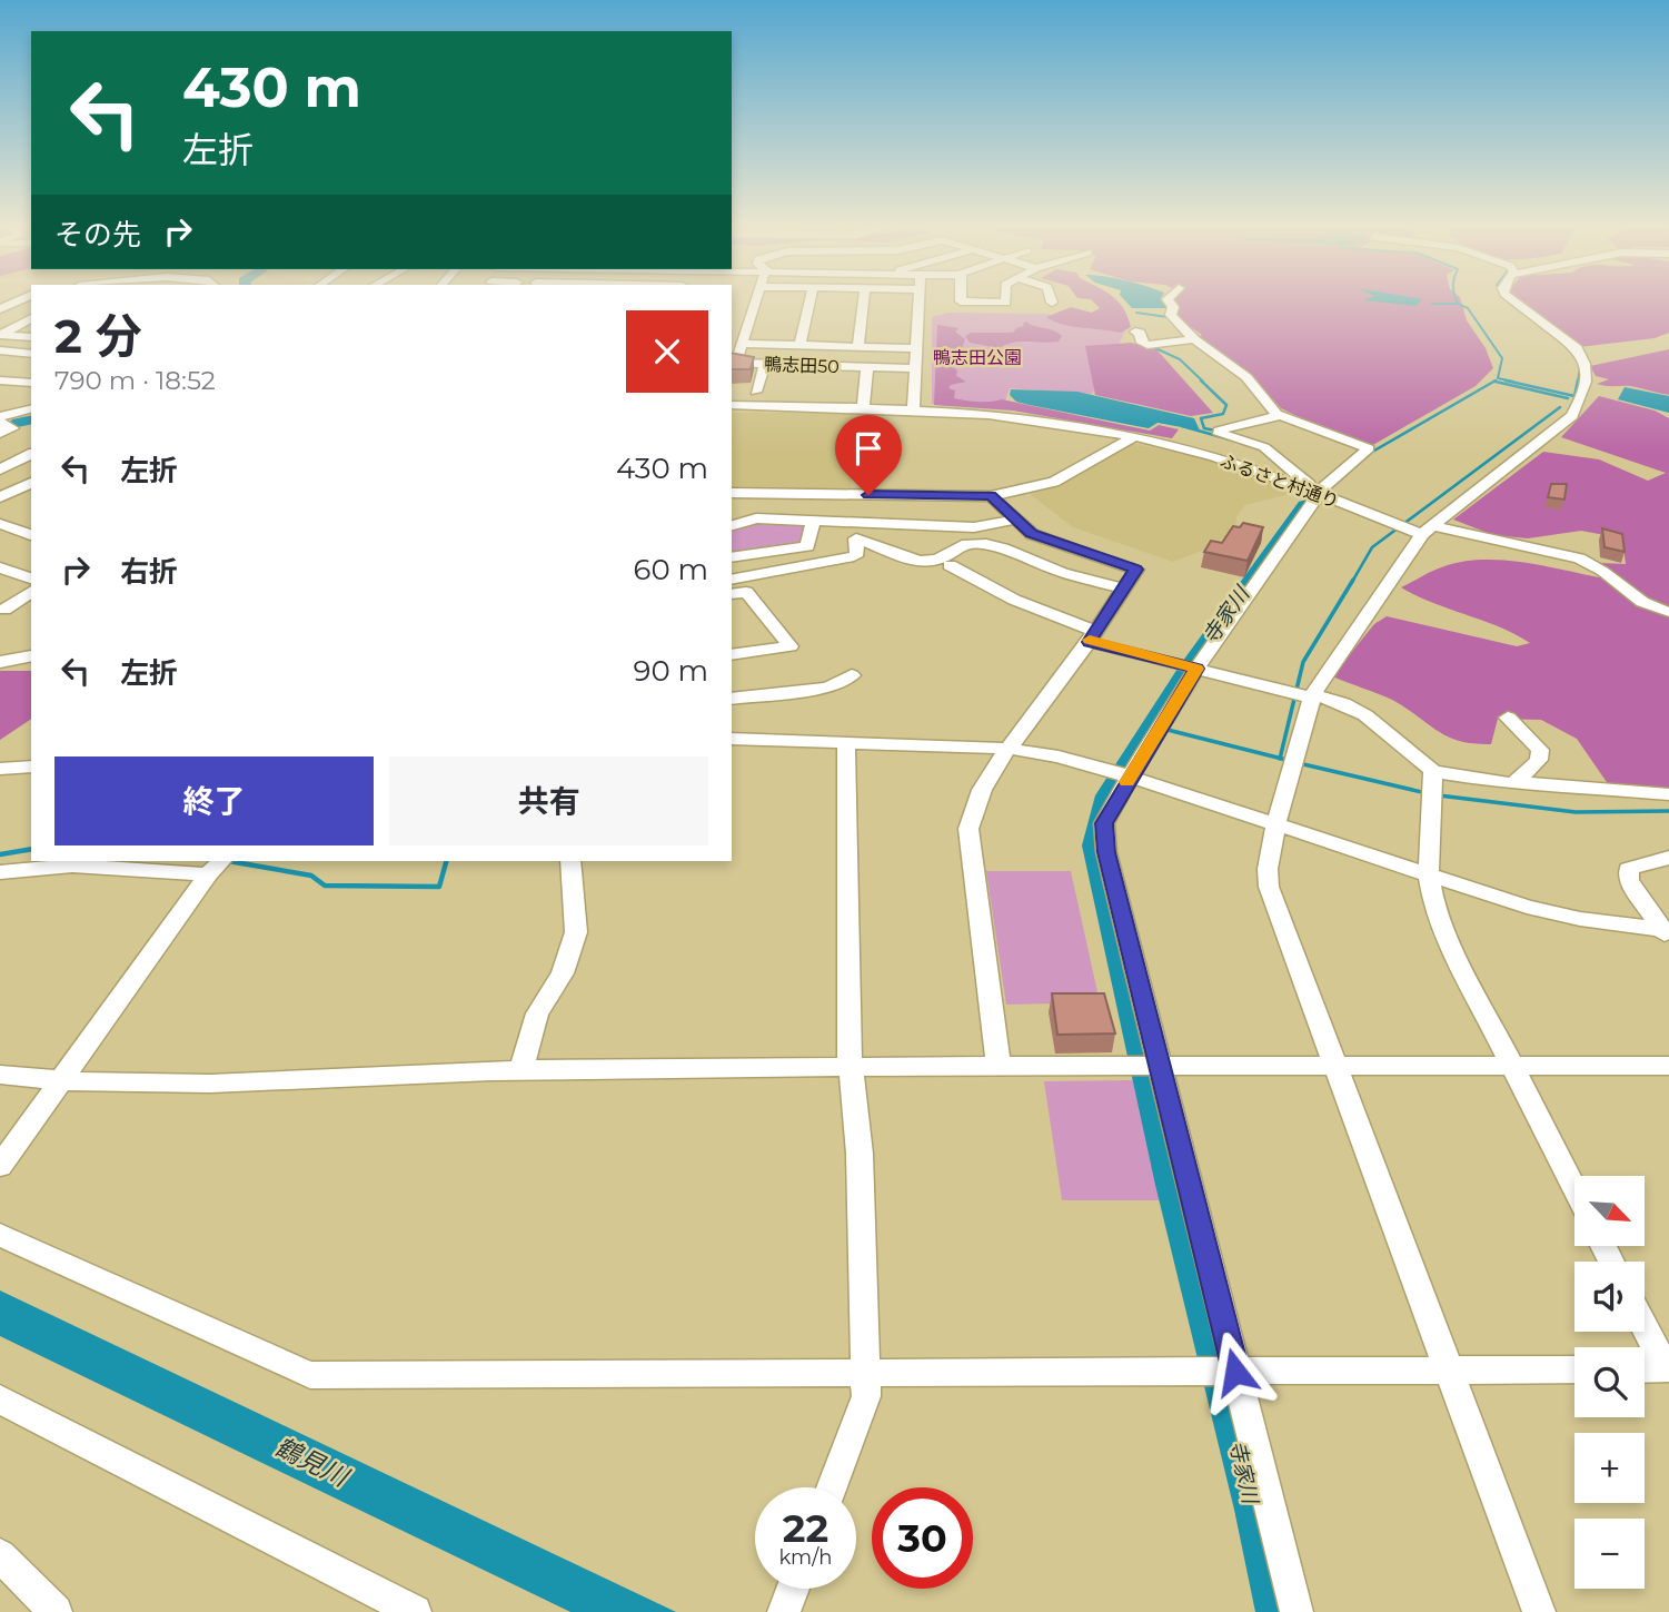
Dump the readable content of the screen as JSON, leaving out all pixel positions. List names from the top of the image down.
{
  "streets": {
    "street": ["鴨志田50", "ふるさと村通り"]
  },
  "water": ["寺家川", "鶴見川"],
  "parks": ["鴨志田公園"],
  "north": "bottom right",
  "page": {
    "turn": ["430 m", "左折"],
    "then": "その先",
    "heading": ["2 分", "790 m · 18:52"],
    "list": [
      {
        "name": "左折",
        "value": "430 m"
      },
      {
        "name": "右折",
        "value": "60 m"
      },
      {
        "name": "左折",
        "value": "90 m"
      }
    ],
    "buttons": ["終了", "共有"],
    "map_buttons": ["+", "−"],
    "speed": "22 km/h",
    "limit": "30"
  }
}
